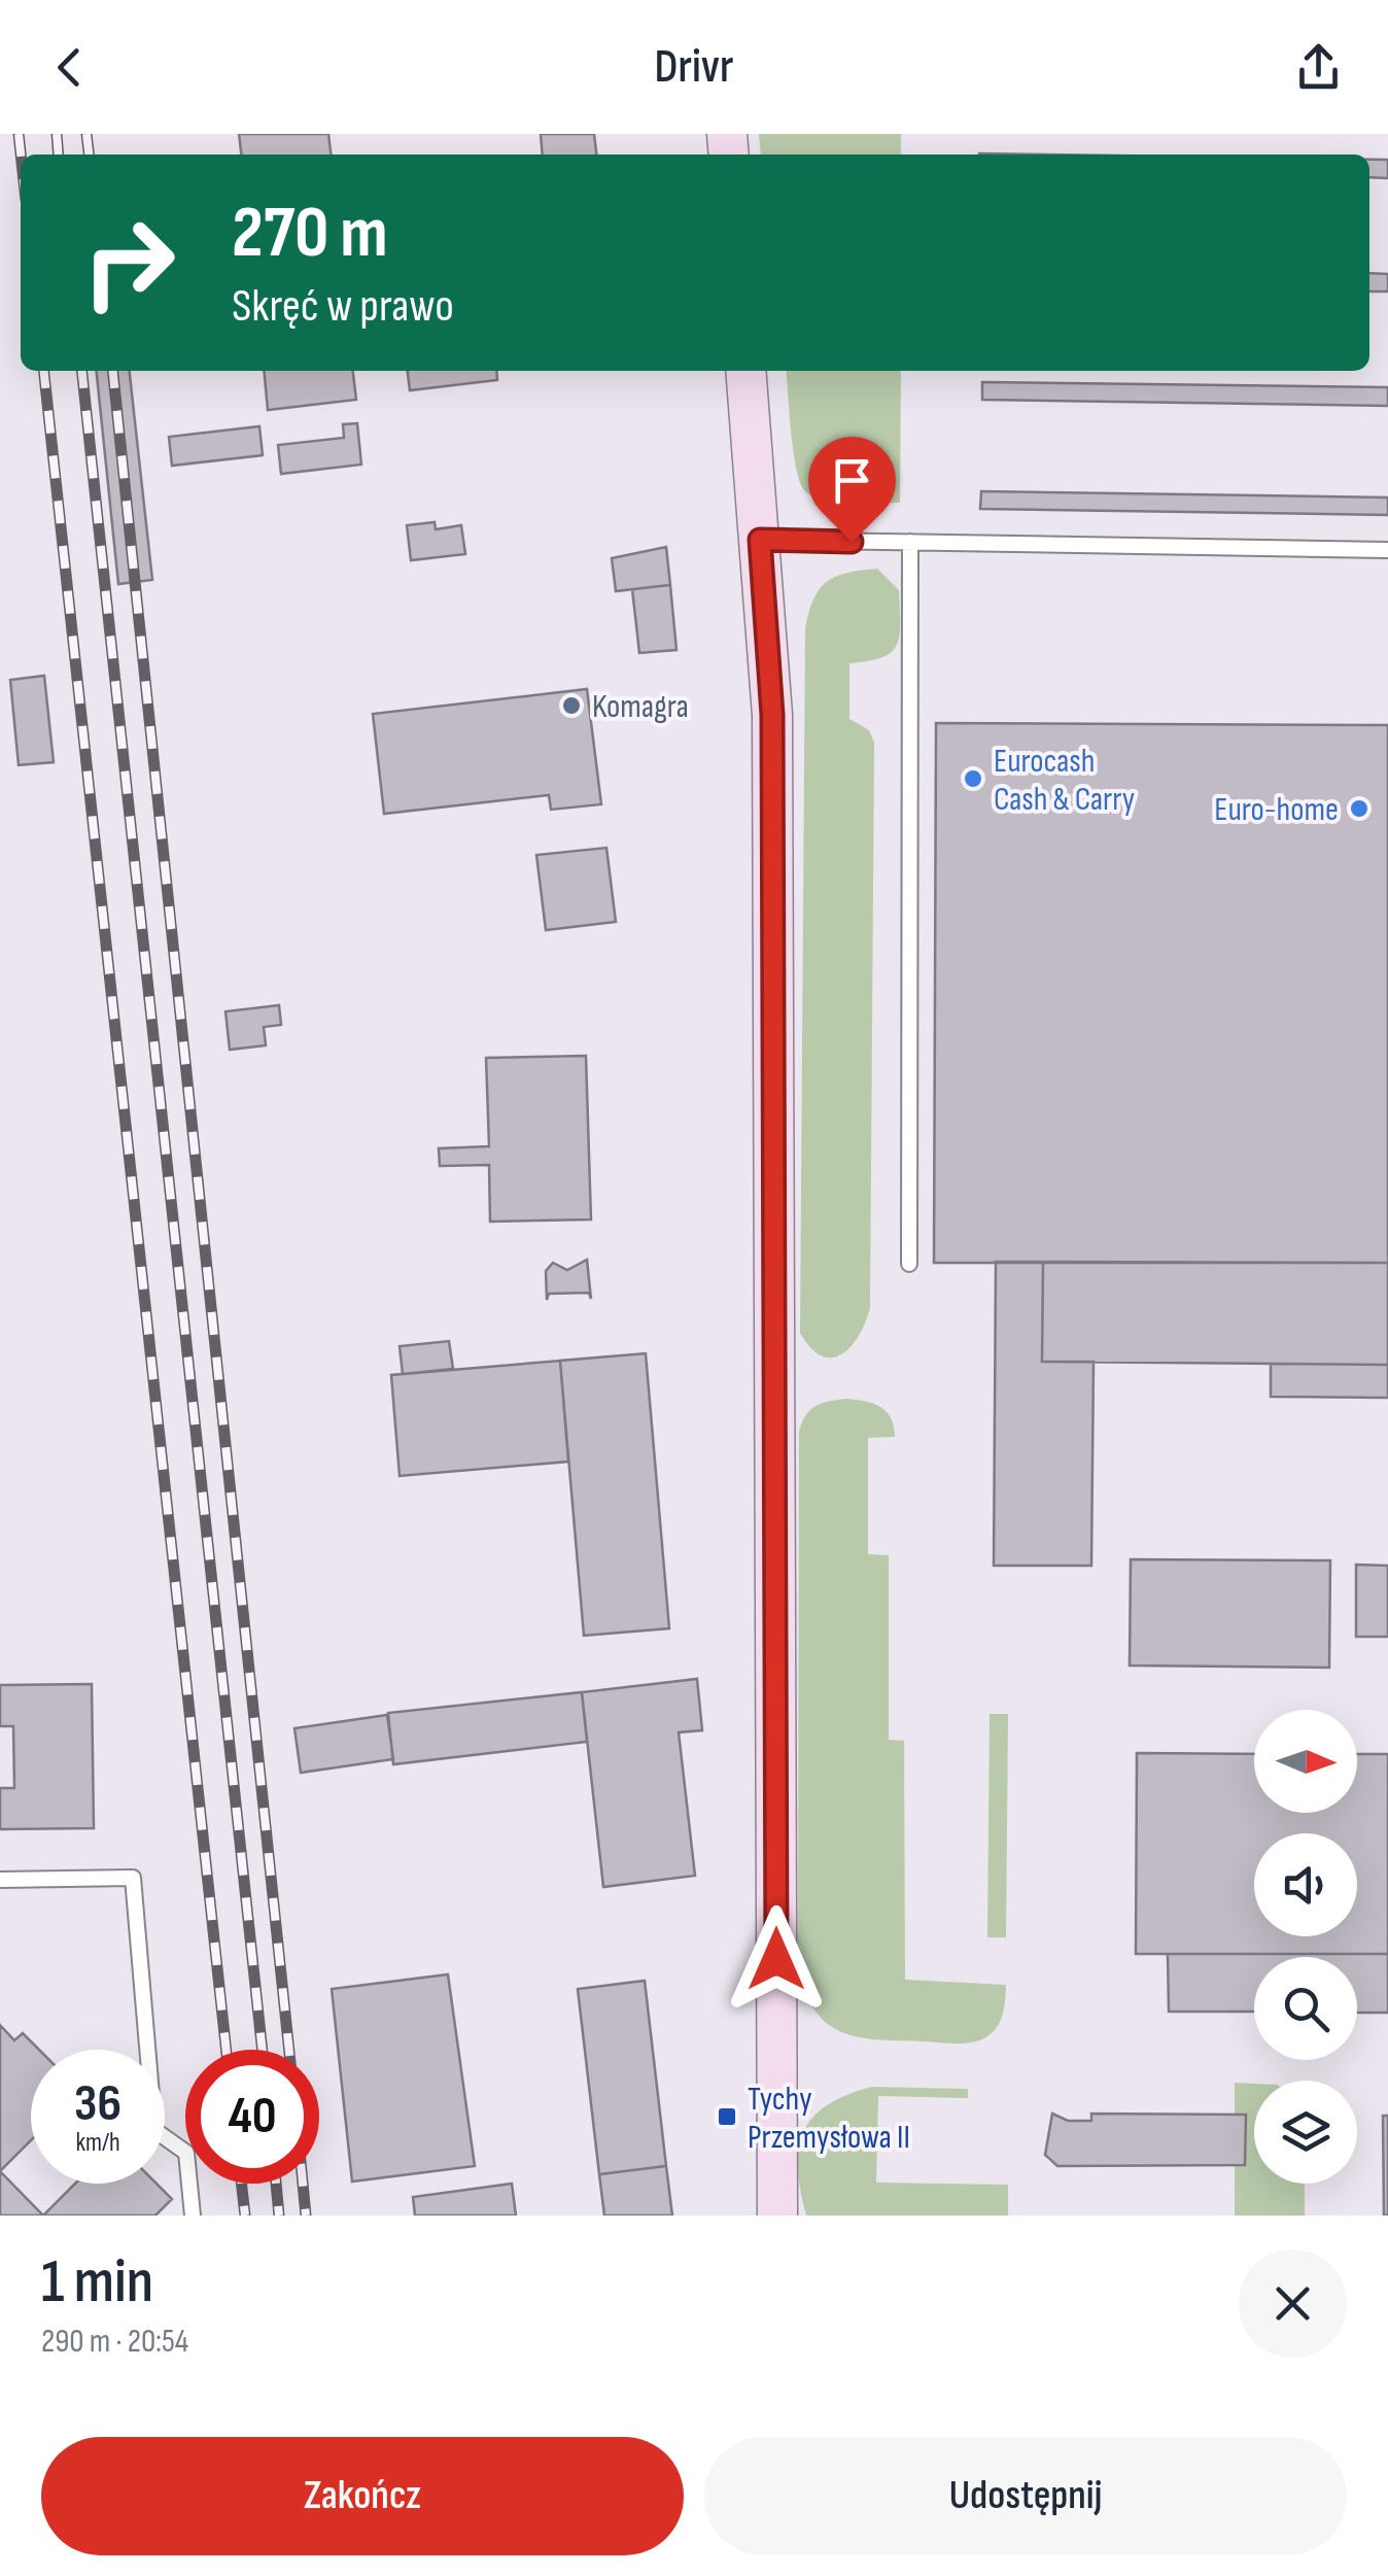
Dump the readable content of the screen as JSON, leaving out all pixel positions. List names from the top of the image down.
{
  "places": {
    "other": ["Komagra", "Eurocash Cash & Carry", "Euro-home"],
    "transit": ["Tychy Przemysłowa II"]
  },
  "north": "right",
  "page": {
    "header": "Drivr",
    "turn": ["270 m", "Skręć w prawo"],
    "speed": "36 km/h",
    "limit": "40",
    "heading": ["1 min", "290 m · 20:54"],
    "buttons": ["Zakończ", "Udostępnij"]
  }
}
